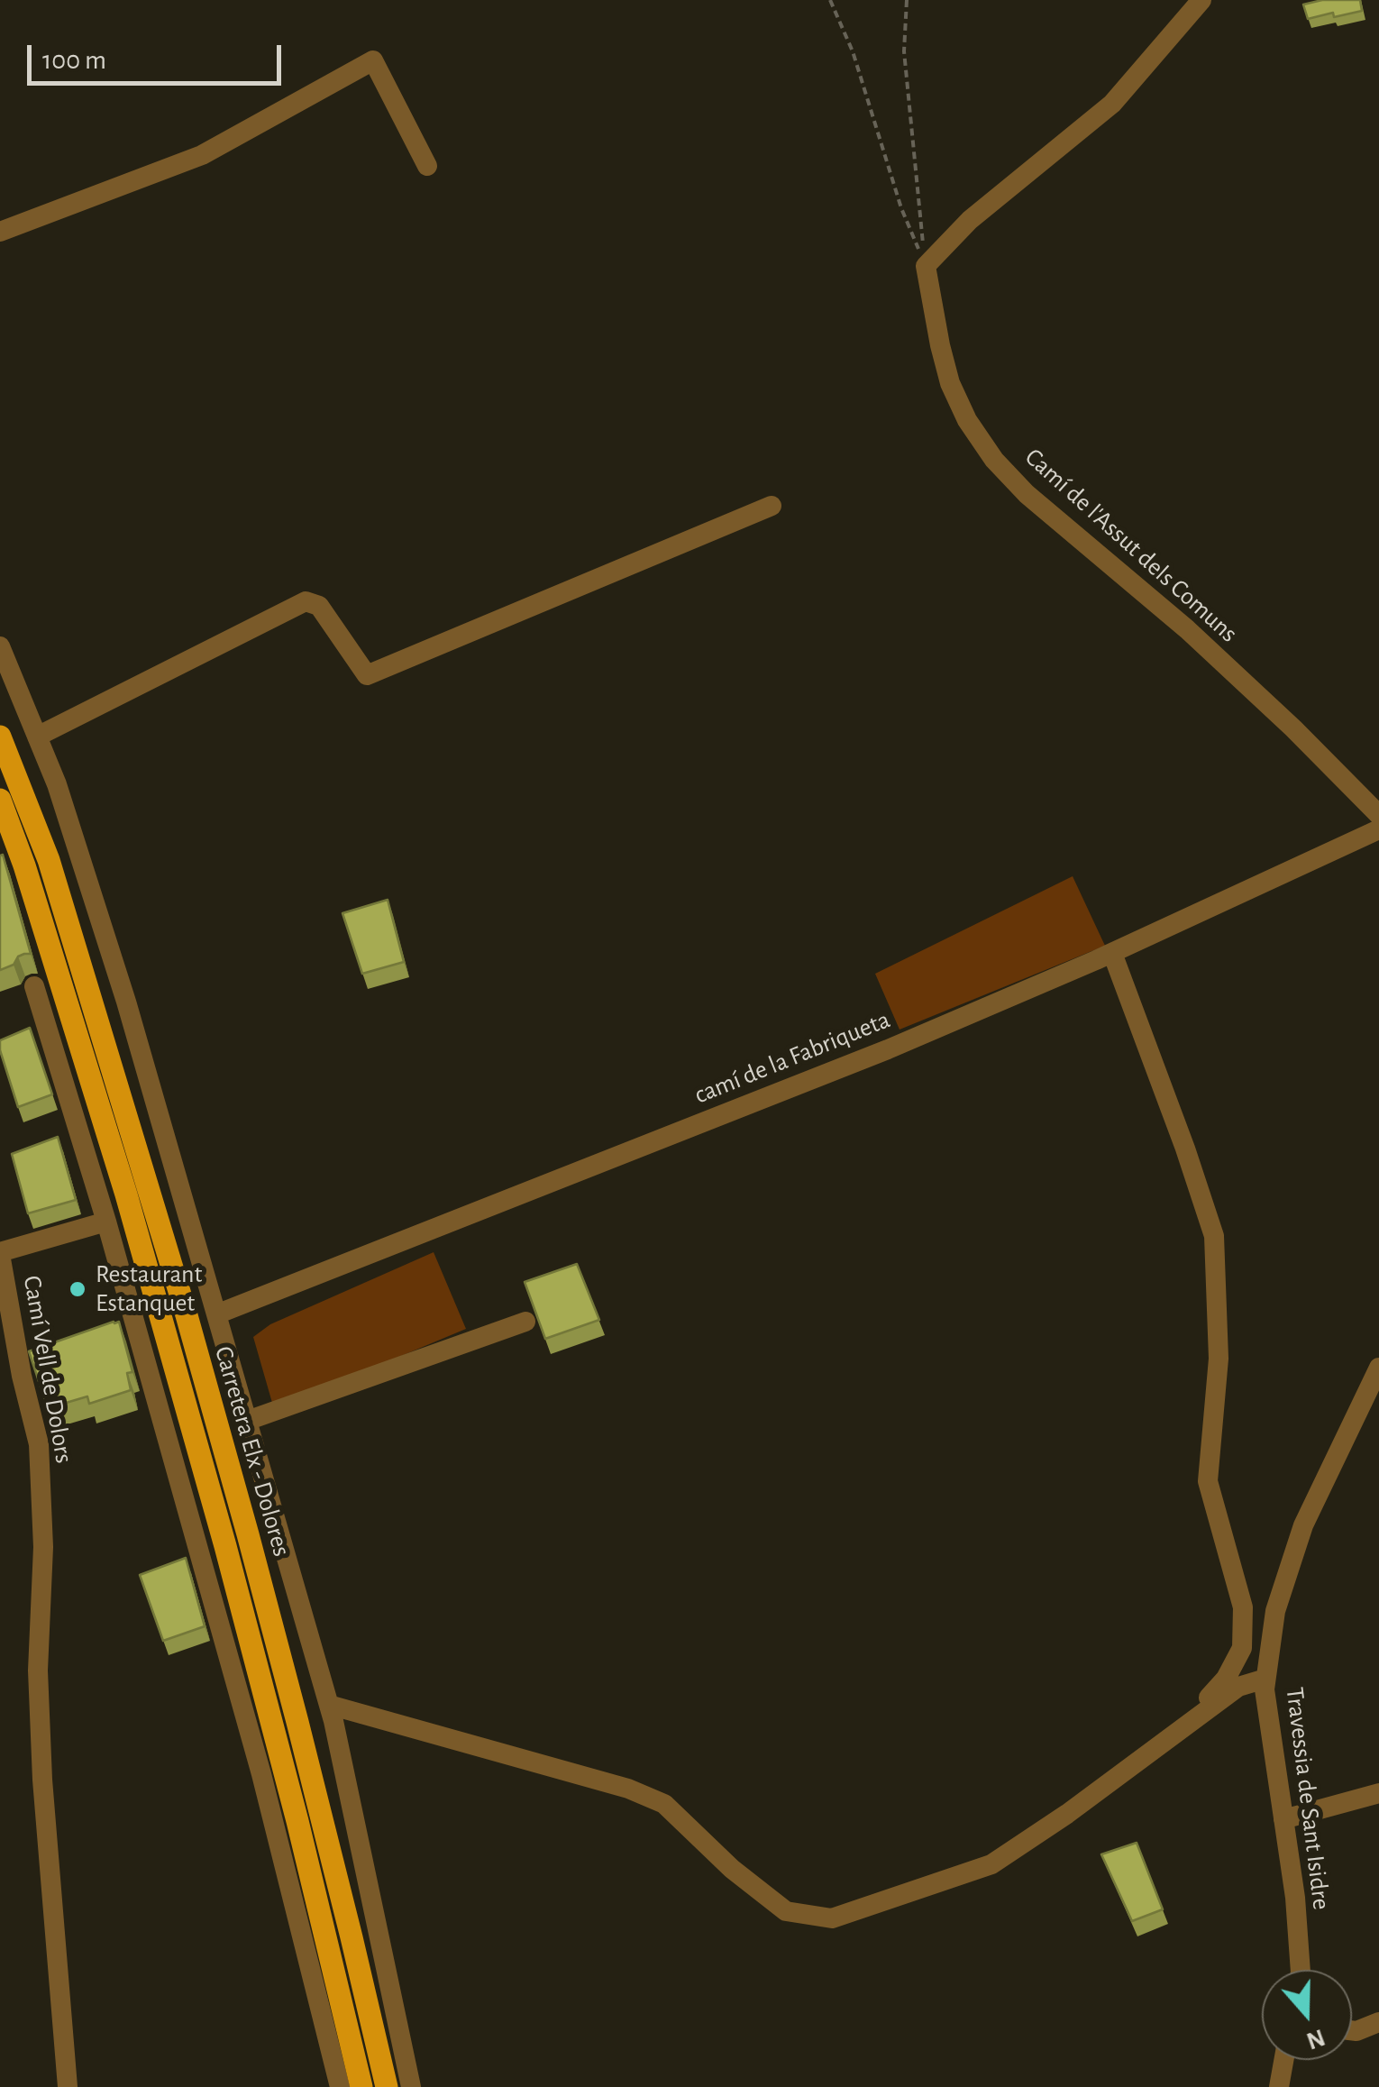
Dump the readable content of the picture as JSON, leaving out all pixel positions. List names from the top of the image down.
{
  "streets": {
    "main road": ["Carretera Elx - Dolores"],
    "street": [
      "Camí de l'Assut dels Comuns",
      "camí de la Fabriqueta",
      "Camí Vell de Dolors",
      "Travessia de Sant Isidre"
    ]
  },
  "places": ["Restaurant Estanquet"],
  "scale_bar": "100 m",
  "north": "bottom"
}
